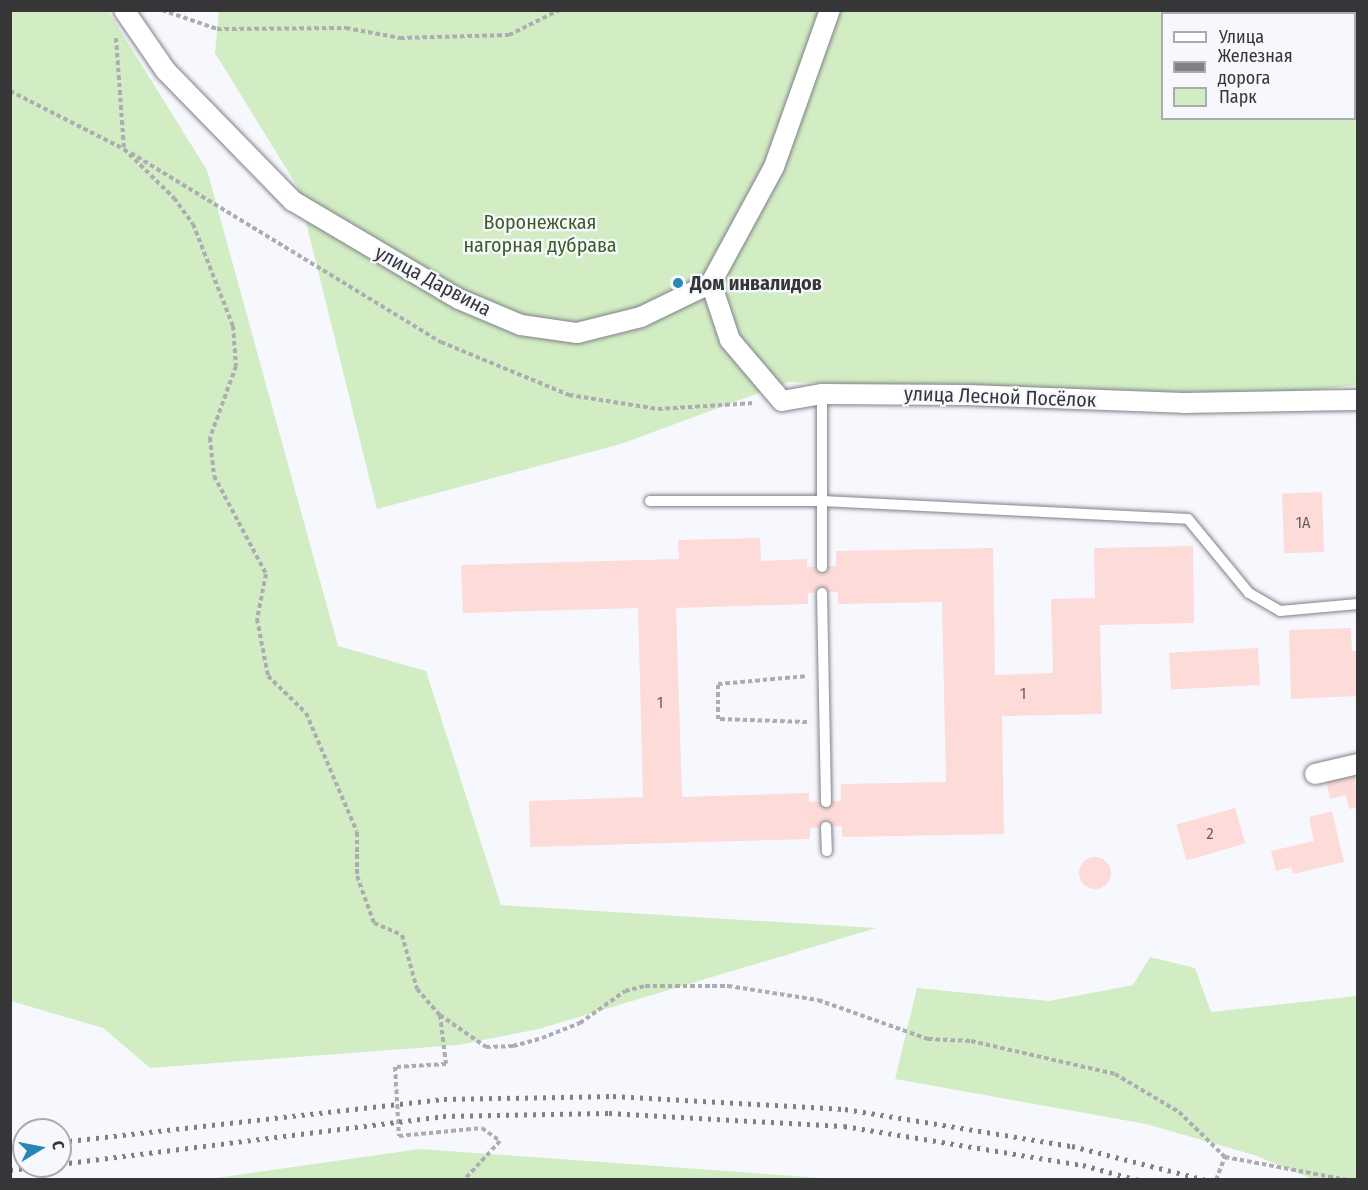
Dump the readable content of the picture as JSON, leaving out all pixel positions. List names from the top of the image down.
{
  "streets": {
    "street": ["улица Дарвина", "улица Лесной Посёлок"]
  },
  "parks": ["Воронежская нагорная дубрава"],
  "places": ["Дом инвалидов"],
  "house_numbers": [
    "1А",
    "1",
    "1",
    "2"
  ],
  "legend": ["Улица", "Железная дорога", "Парк"],
  "north": "right"
}
